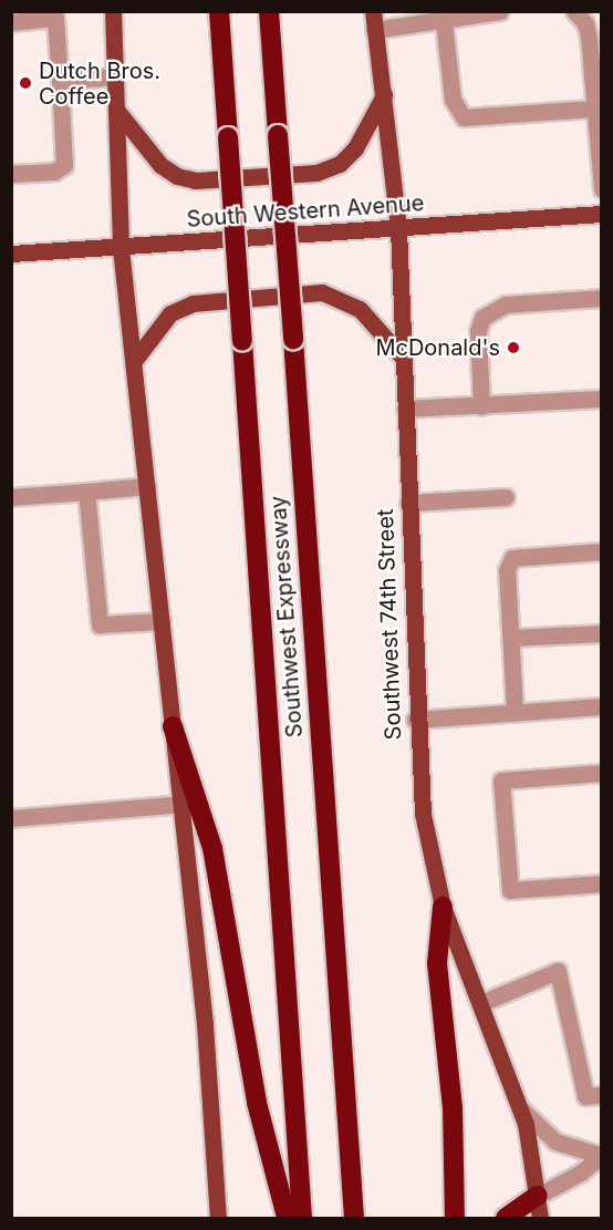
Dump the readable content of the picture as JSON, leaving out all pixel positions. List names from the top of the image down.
{
  "streets": {
    "highway": ["Southwest Expressway"],
    "main road": ["South Western Avenue", "Southwest 74th Street"]
  },
  "crossings": [
    ["South Western Avenue", "Southwest 74th Street"]
  ],
  "places": ["Dutch Bros. Coffee", "McDonald's"]
}
